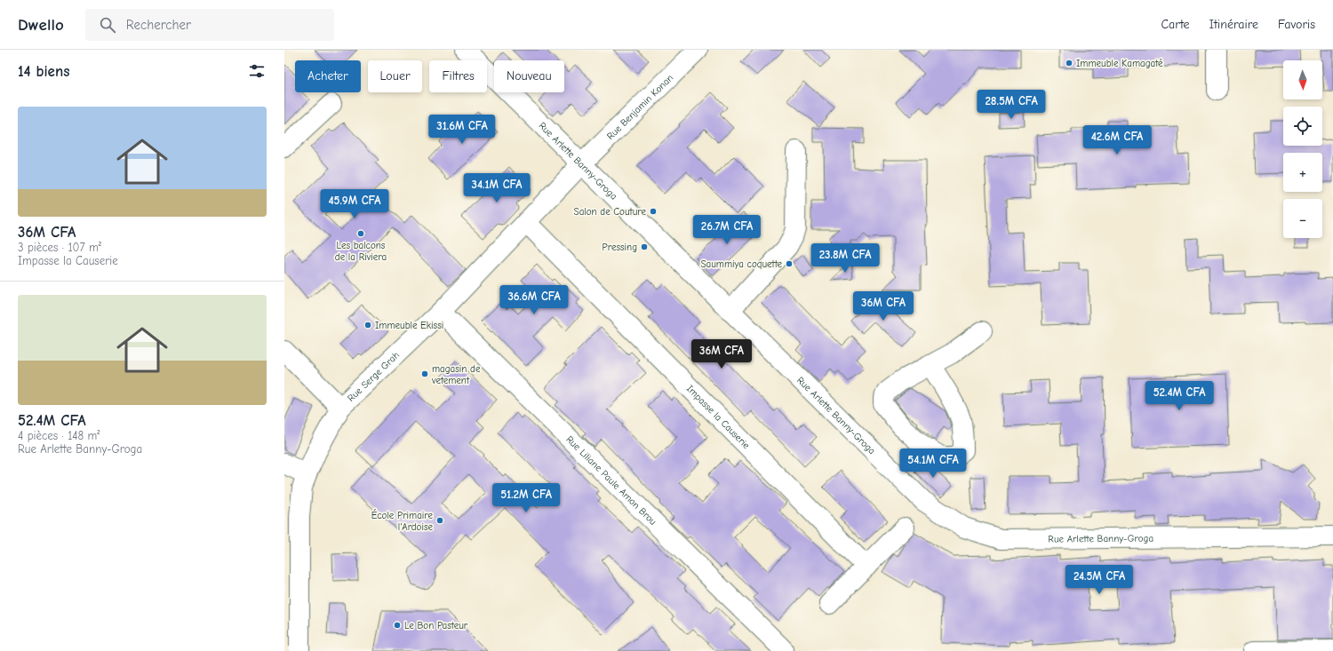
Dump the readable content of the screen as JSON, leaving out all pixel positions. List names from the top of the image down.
{
  "streets": {
    "street": [
      "Rue Benjamin Konan",
      "Rue Arlette Banny-Groga",
      "Rue Serge Grah",
      "Impasse la Causerie",
      "Rue Liliane Paule Amon Brou"
    ]
  },
  "crossings": [
    ["Rue Benjamin Konan", "Rue Arlette Banny-Groga"],
    ["Rue Benjamin Konan", "Rue Serge Grah"],
    ["Rue Arlette Banny-Groga", "Rue Serge Grah"],
    ["Rue Serge Grah", "Impasse la Causerie"],
    ["Rue Serge Grah", "Rue Liliane Paule Amon Brou"]
  ],
  "places": [
    "Immeuble Kamagaté",
    "Salon de Couture",
    "Les balcons de la Riviera",
    "Pressing",
    "Saummiya coquette",
    "Immeuble Ekissi",
    "magasin de vetement",
    "École Primaire l'Ardoise",
    "Le Bon Pasteur"
  ],
  "north": "bottom",
  "page": {
    "header": "Dwello",
    "search": "Rechercher",
    "nav": ["Carte", "Itinéraire", "Favoris"],
    "heading": "14 biens",
    "map_buttons": ["+", "−"],
    "chip": [
      "Acheter",
      "Louer",
      "Filtres",
      "Nouveau"
    ],
    "price": [
      "28.5M CFA",
      "31.6M CFA",
      "42.6M CFA",
      "34.1M CFA",
      "45.9M CFA",
      "26.7M CFA",
      "23.8M CFA",
      "36.6M CFA",
      "36M CFA",
      "36M CFA",
      "52.4M CFA",
      "54.1M CFA",
      "51.2M CFA",
      "24.5M CFA"
    ],
    "list": [
      {
        "name": "36M CFA",
        "note": "3 pièces · 107 m² · Impasse la Causerie"
      },
      {
        "name": "52.4M CFA",
        "note": "4 pièces · 148 m² · Rue Arlette Banny-Groga"
      }
    ]
  }
}
